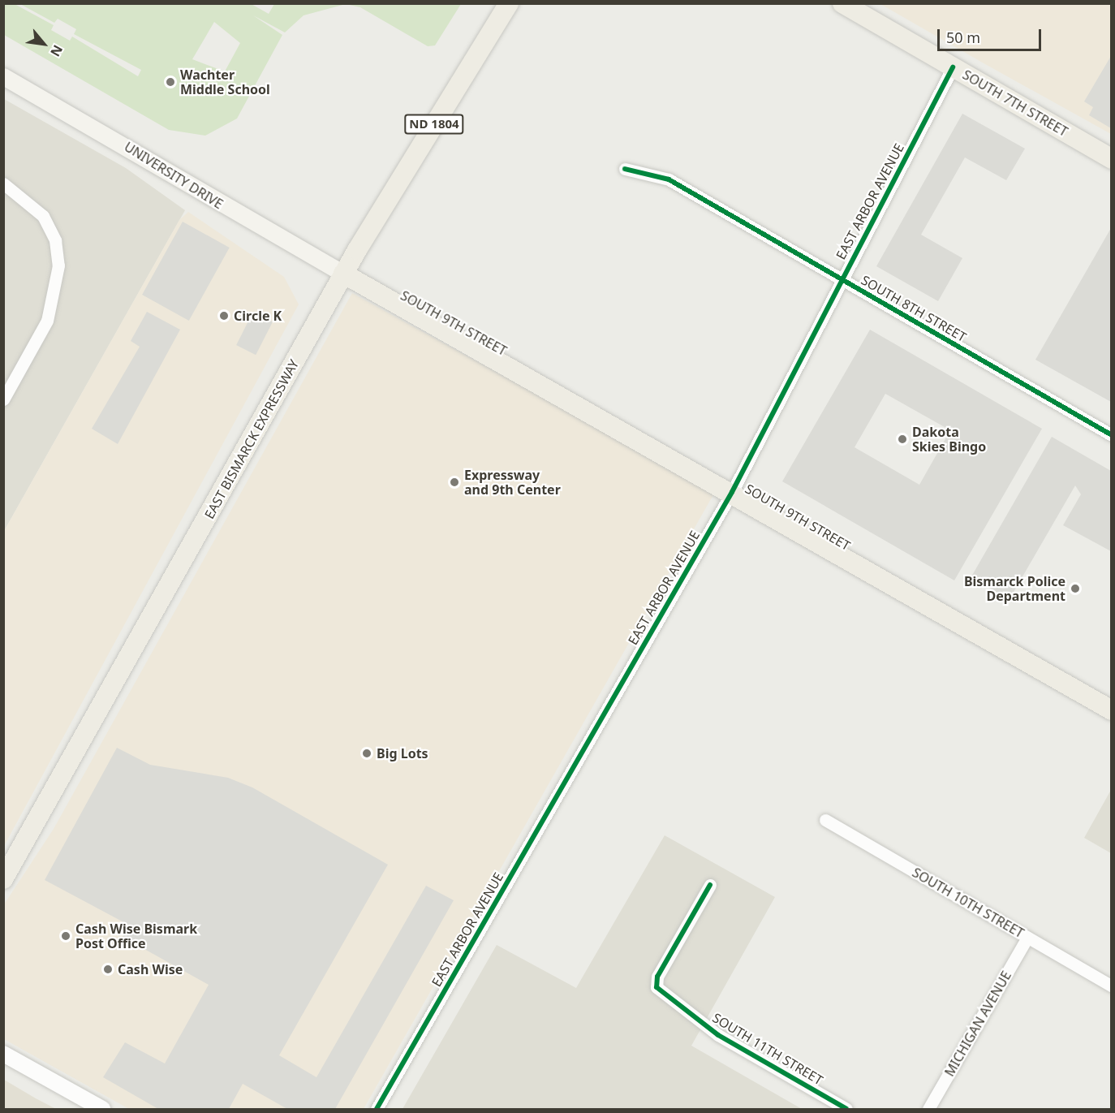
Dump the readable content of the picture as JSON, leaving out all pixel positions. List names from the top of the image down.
{
  "streets": {
    "main road": [
      "SOUTH 7TH STREET",
      "ND 1804",
      "UNIVERSITY DRIVE",
      "SOUTH 9TH STREET",
      "EAST BISMARCK EXPRESSWAY"
    ],
    "street": [
      "EAST ARBOR AVENUE",
      "SOUTH 8TH STREET",
      "SOUTH 10TH STREET",
      "MICHIGAN AVENUE",
      "SOUTH 11TH STREET"
    ]
  },
  "crossings": [
    ["SOUTH 7TH STREET", "EAST ARBOR AVENUE"],
    ["UNIVERSITY DRIVE", "SOUTH 9TH STREET"],
    ["UNIVERSITY DRIVE", "EAST BISMARCK EXPRESSWAY"],
    ["EAST ARBOR AVENUE", "SOUTH 8TH STREET"],
    ["EAST ARBOR AVENUE", "SOUTH 9TH STREET"],
    ["SOUTH 9TH STREET", "EAST BISMARCK EXPRESSWAY"],
    ["SOUTH 10TH STREET", "MICHIGAN AVENUE"]
  ],
  "places": [
    "Wachter Middle School",
    "Circle K",
    "Dakota Skies Bingo",
    "Expressway and 9th Center",
    "Bismarck Police Department",
    "Big Lots",
    "Cash Wise Bismark Post Office",
    "Cash Wise"
  ],
  "scale_bar": "50 m",
  "north": "bottom right"
}
